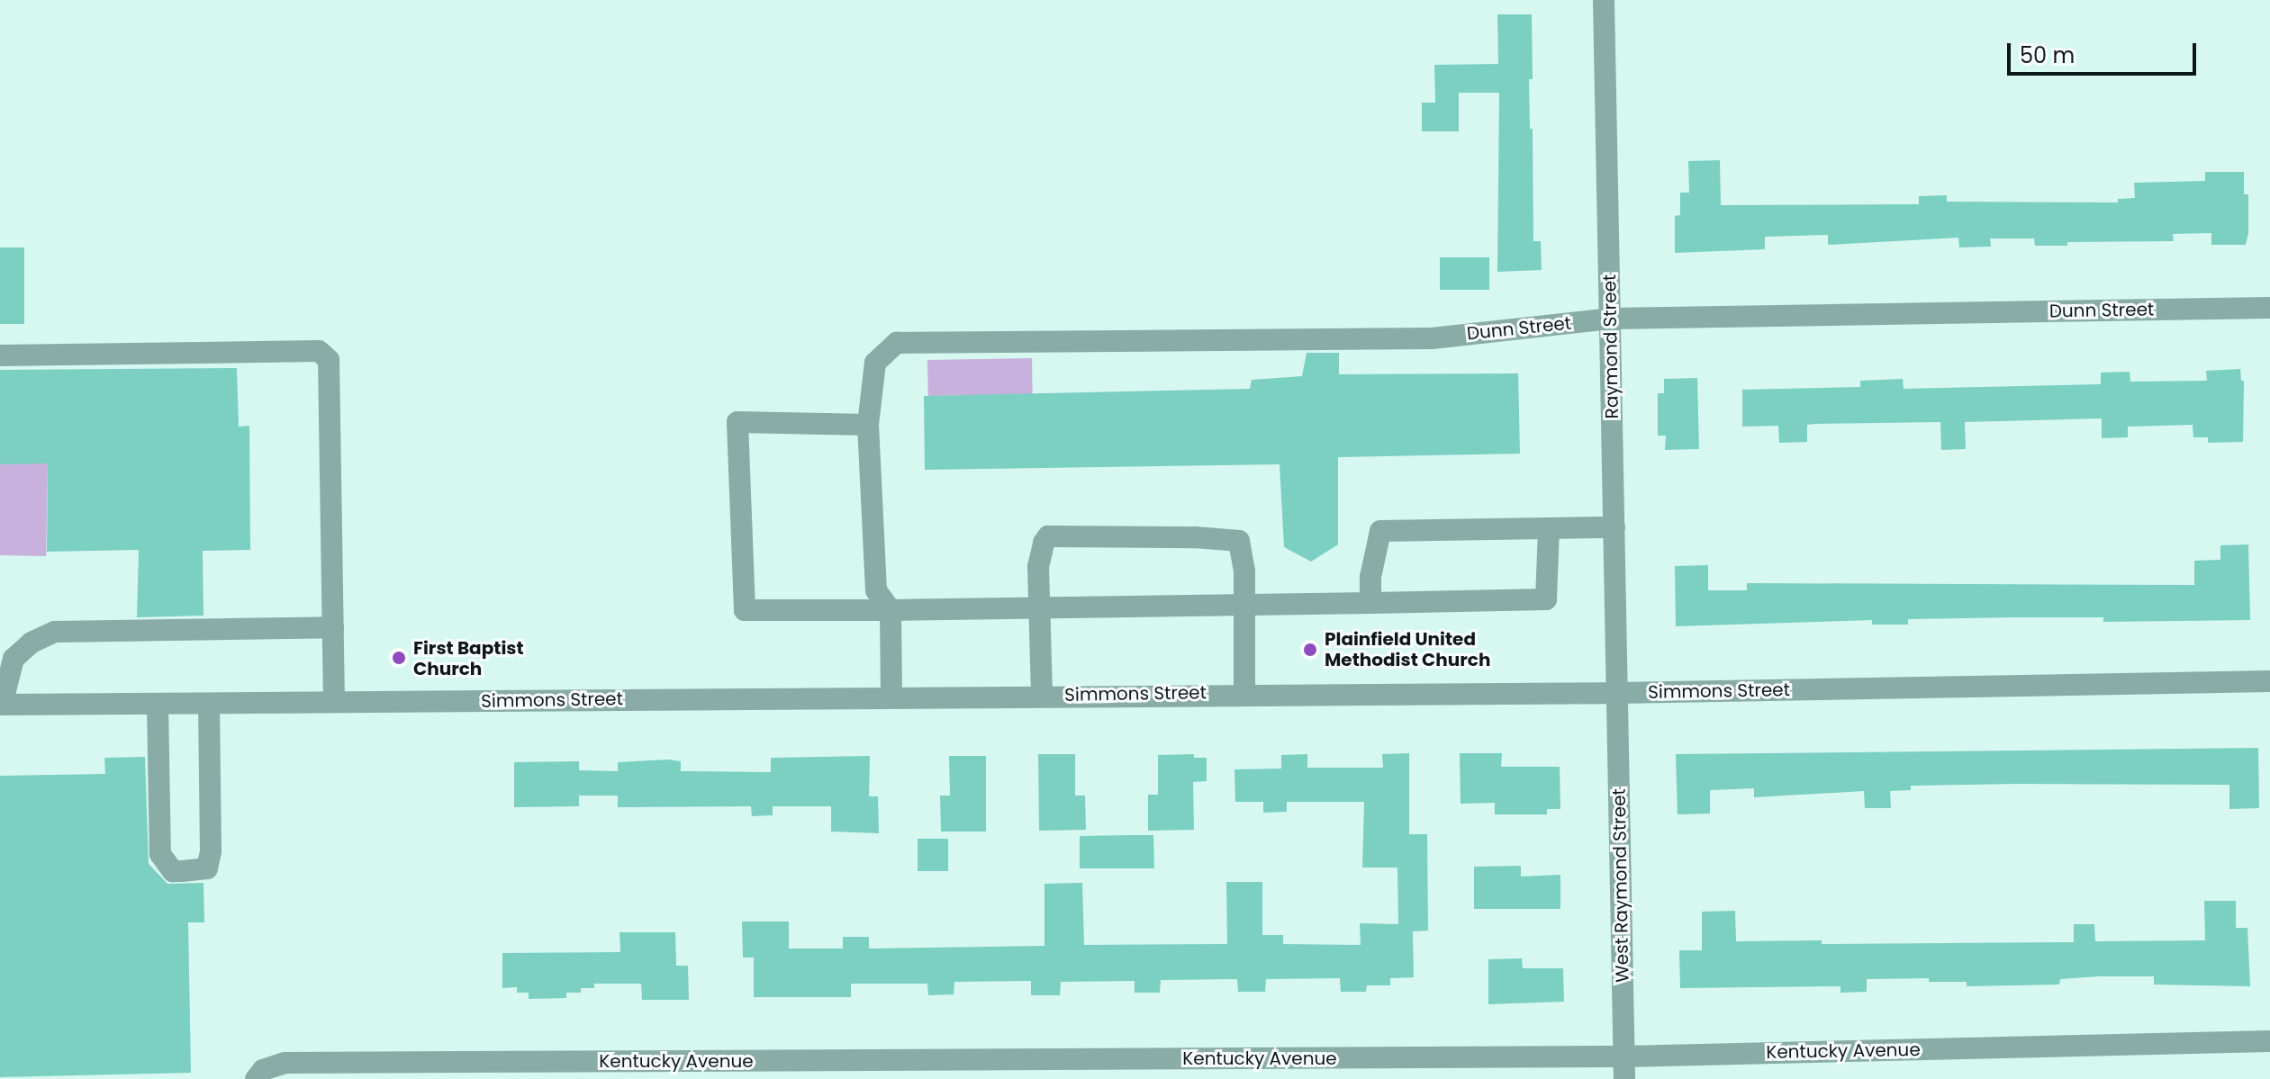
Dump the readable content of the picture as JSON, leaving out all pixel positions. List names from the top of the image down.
{
  "streets": {
    "street": [
      "Dunn Street",
      "Raymond Street",
      "Simmons Street",
      "West Raymond Street",
      "Kentucky Avenue"
    ]
  },
  "crossings": [
    ["Dunn Street", "Raymond Street"],
    ["Raymond Street", "Simmons Street"],
    ["Raymond Street", "West Raymond Street"],
    ["Simmons Street", "West Raymond Street"],
    ["West Raymond Street", "Kentucky Avenue"]
  ],
  "places": ["Plainfield United Methodist Church", "First Baptist Church"],
  "scale_bar": "50 m"
}
